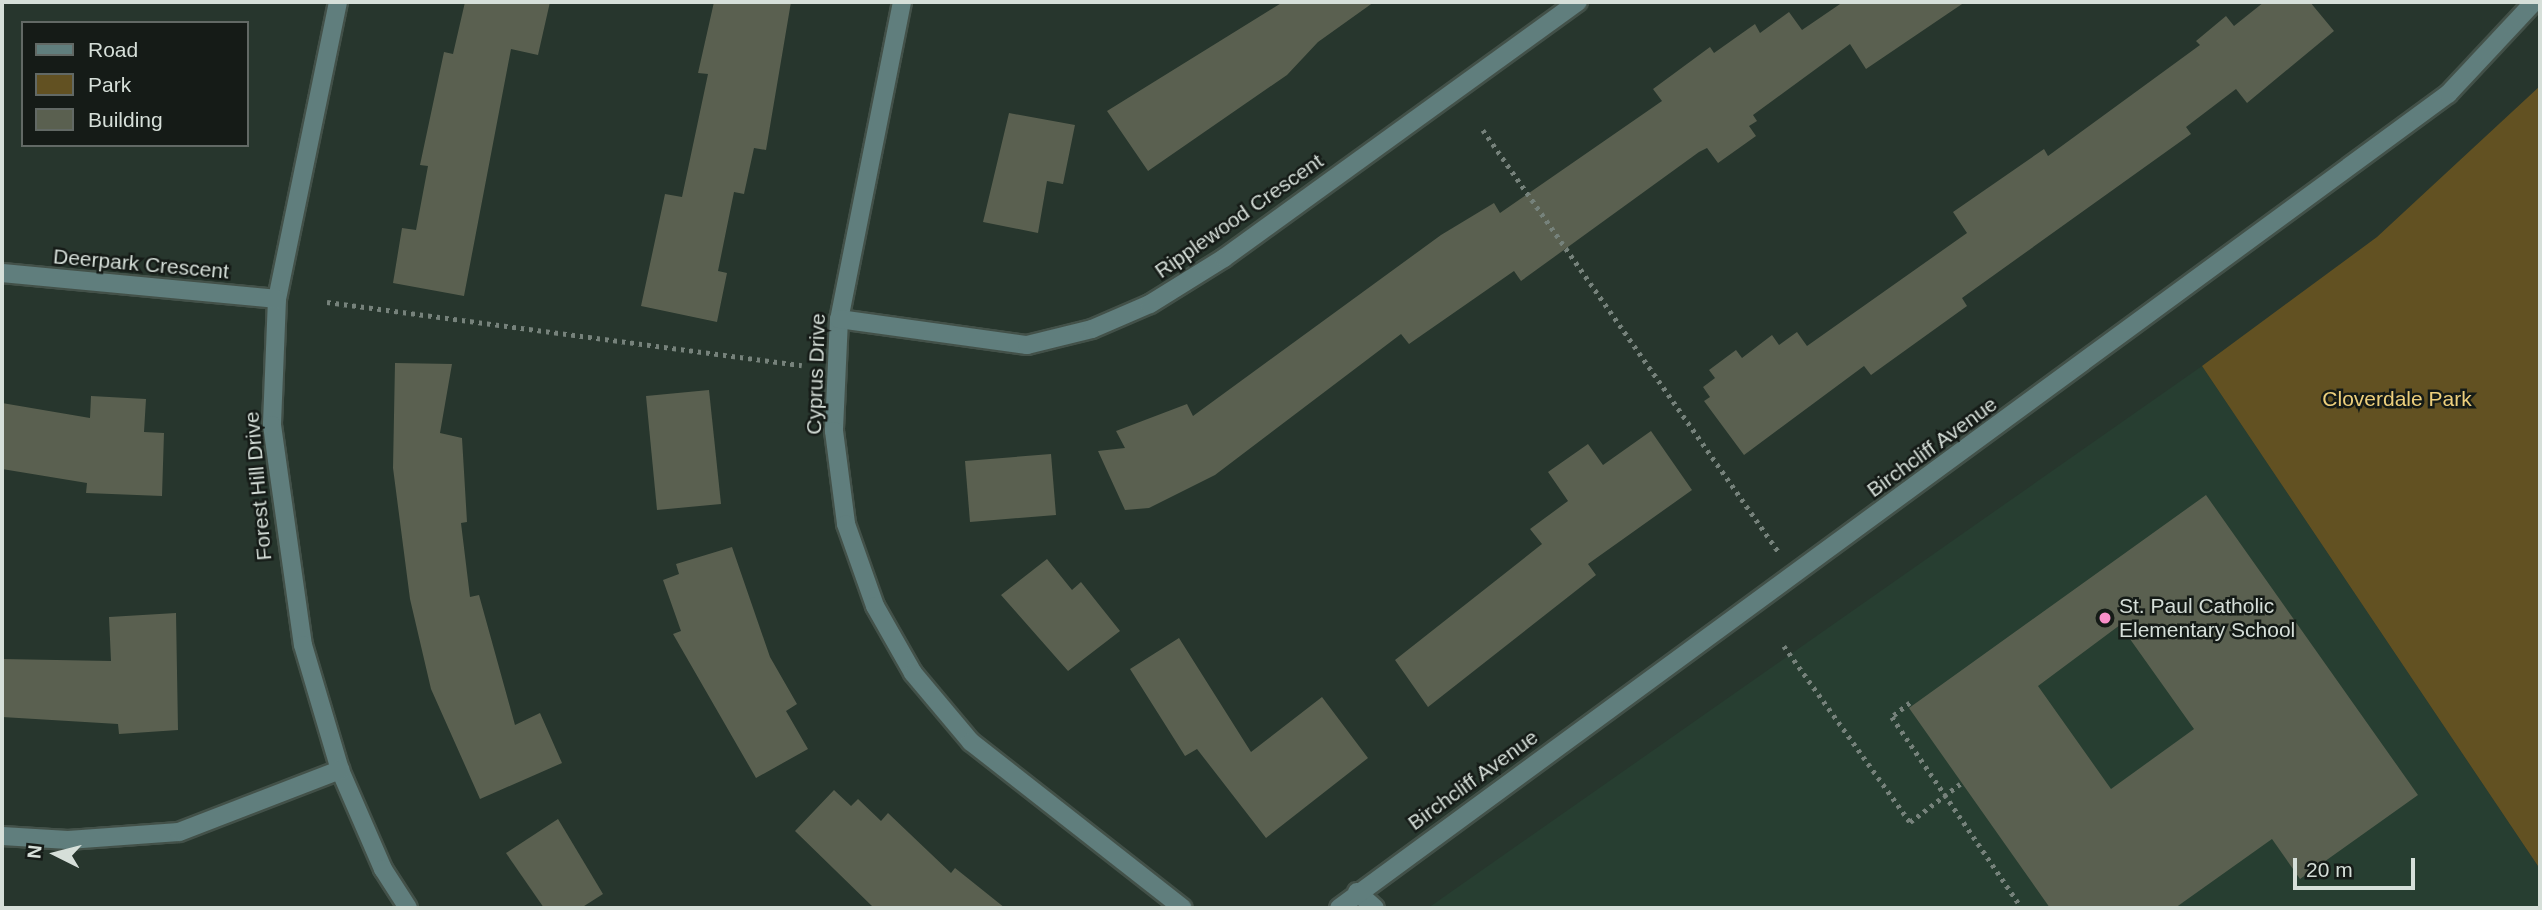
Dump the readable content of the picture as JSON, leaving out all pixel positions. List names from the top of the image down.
{
  "streets": {
    "street": [
      "Ripplewood Crescent",
      "Deerpark Crescent",
      "Cyprus Drive",
      "Birchcliff Avenue",
      "Forest Hill Drive"
    ]
  },
  "crossings": [
    ["Ripplewood Crescent", "Cyprus Drive"],
    ["Deerpark Crescent", "Forest Hill Drive"]
  ],
  "parks": ["Cloverdale Park"],
  "places": ["St. Paul Catholic Elementary School"],
  "legend": ["Road", "Park", "Building"],
  "scale_bar": "20 m",
  "north": "left"
}
